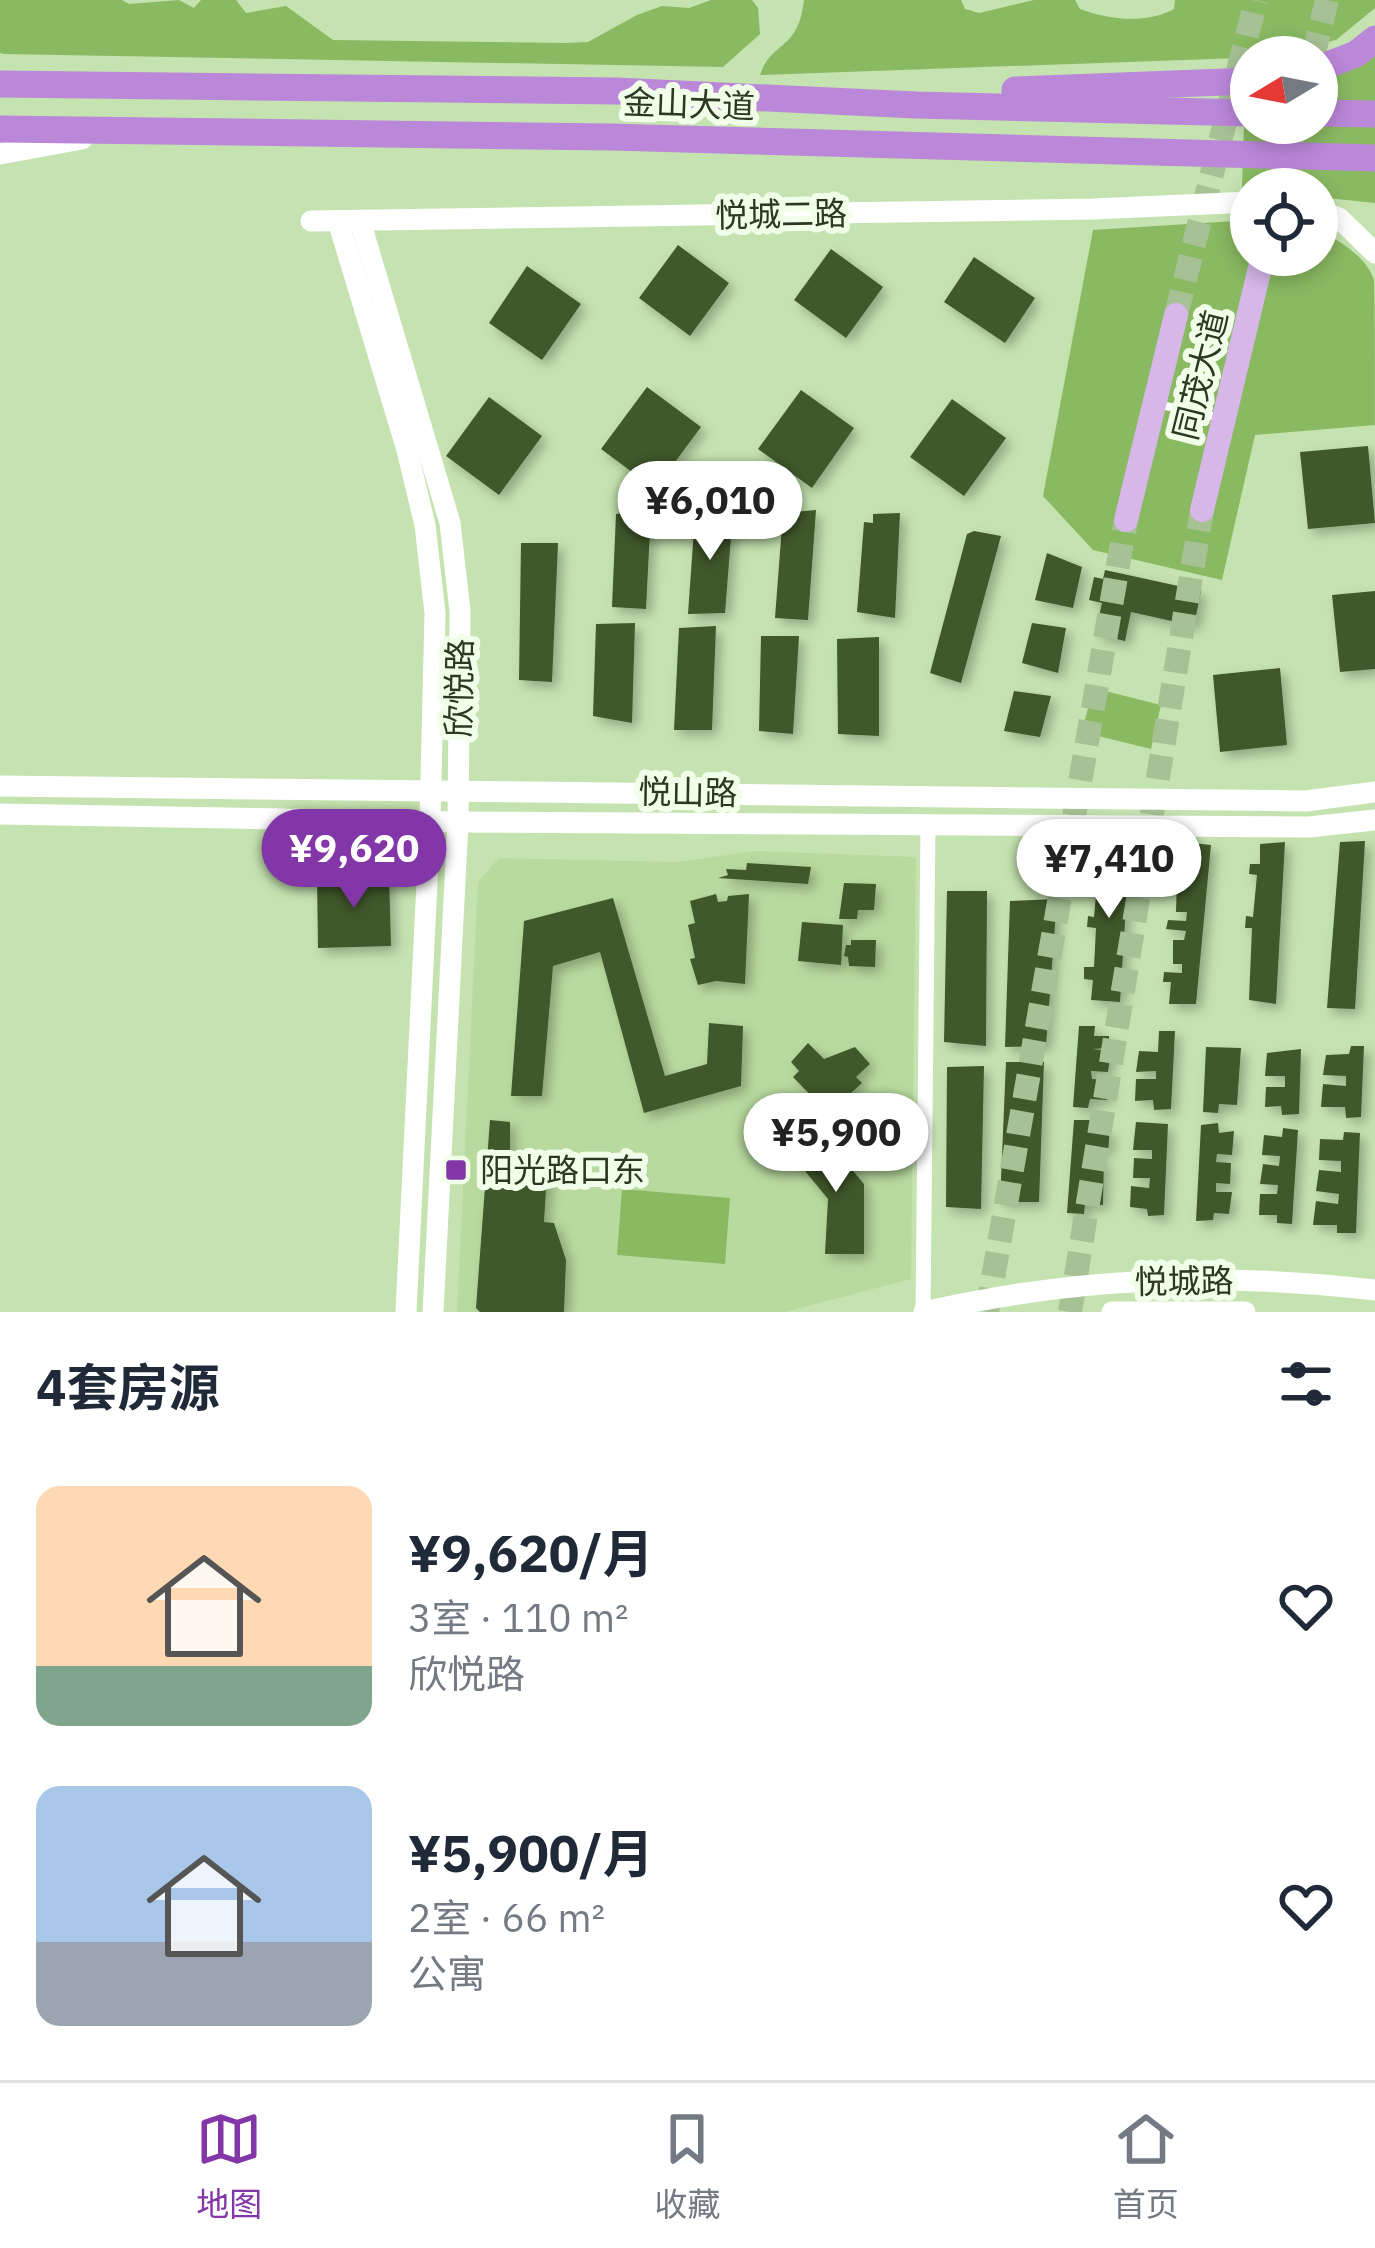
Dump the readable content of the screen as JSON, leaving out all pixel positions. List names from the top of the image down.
{
  "streets": {
    "highway": ["金山大道"],
    "main road": [
      "悦城二路",
      "同茂大道",
      "欣悦路",
      "悦山路",
      "悦城路"
    ]
  },
  "crossings": [
    ["悦城二路", "欣悦路"],
    ["欣悦路", "悦山路"]
  ],
  "places": {
    "transit": ["阳光路口东"]
  },
  "north": "left",
  "page": {
    "price": [
      "¥6,010",
      "¥9,620",
      "¥7,410",
      "¥5,900"
    ],
    "heading": "4套房源",
    "list": [
      {
        "name": "¥9,620/月",
        "note": "3室 · 110 m² · 欣悦路"
      },
      {
        "name": "¥5,900/月",
        "note": "2室 · 66 m² · 公寓"
      }
    ],
    "tabs": ["地图", "收藏", "首页"]
  }
}
